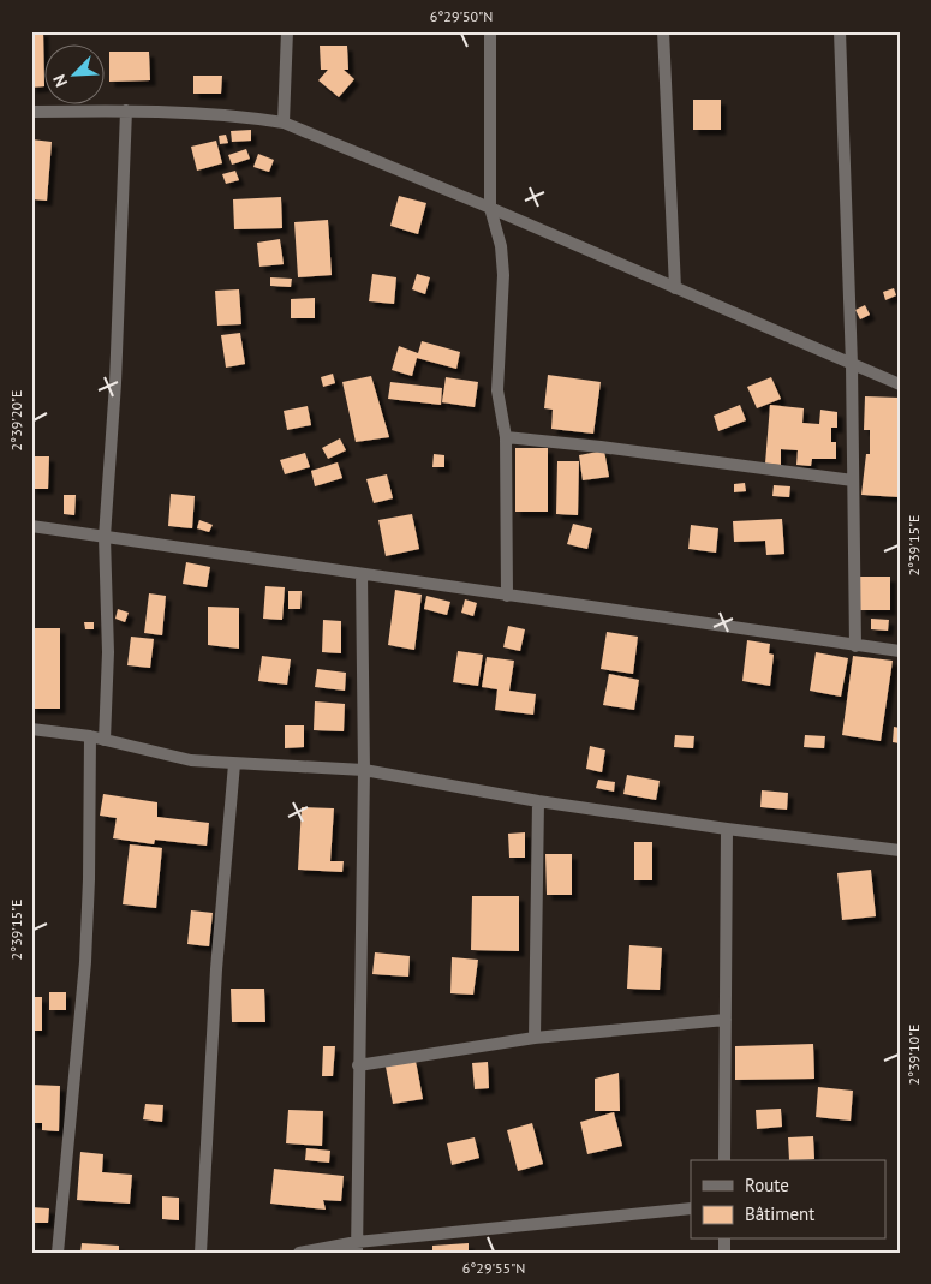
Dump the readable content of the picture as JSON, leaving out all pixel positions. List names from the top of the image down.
{
  "legend": ["Route", "Bâtiment"],
  "north": "bottom left",
  "coordinates": [
    "6°29'50\"N",
    "2°39'20\"E",
    "2°39'15\"E",
    "2°39'10\"E",
    "6°29'55\"N"
  ]
}
